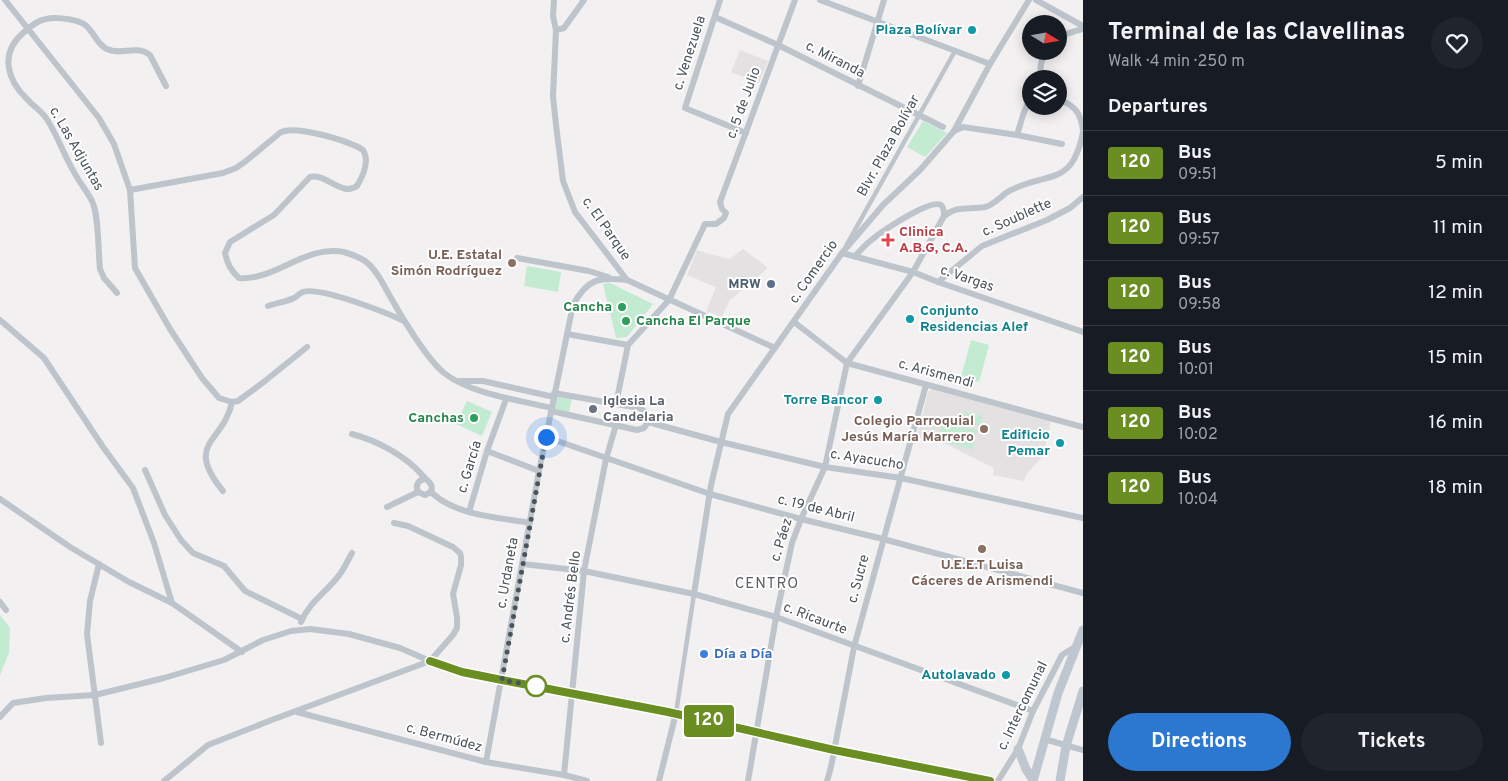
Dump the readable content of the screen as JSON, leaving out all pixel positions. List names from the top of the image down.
{
  "streets": {
    "street": [
      "c. Venezuela",
      "c. Miranda",
      "c. 5 de Julio",
      "Blvr. Plaza Bolívar",
      "c. Las Adjuntas",
      "c. Soublette",
      "c. El Parque",
      "c. Comercio",
      "c. Vargas",
      "c. Arismendi",
      "c. Ayacucho",
      "c. García",
      "c. 19 de Abril",
      "c. Páez",
      "c. Urdaneta",
      "c. Sucre",
      "c. Andrés Bello",
      "c. Ricaurte",
      "c. Intercomunal",
      "c. Bermúdez"
    ]
  },
  "crossings": [
    ["c. Venezuela", "c. Miranda"],
    ["c. Venezuela", "c. 5 de Julio"],
    ["c. Miranda", "c. 5 de Julio"],
    ["c. Miranda", "Blvr. Plaza Bolívar"],
    ["c. 5 de Julio", "c. El Parque"],
    ["Blvr. Plaza Bolívar", "c. Comercio"],
    ["Blvr. Plaza Bolívar", "c. Vargas"],
    ["c. Soublette", "c. Vargas"],
    ["c. El Parque", "c. Comercio"],
    ["c. El Parque", "c. Urdaneta"],
    ["c. Comercio", "c. Vargas"],
    ["c. Comercio", "c. Arismendi"],
    ["c. Comercio", "c. Ayacucho"],
    ["c. Comercio", "c. 19 de Abril"],
    ["c. Comercio", "c. Ricaurte"],
    ["c. Vargas", "c. Páez"],
    ["c. Arismendi", "c. Páez"],
    ["c. Arismendi", "c. Sucre"],
    ["c. Ayacucho", "c. Páez"],
    ["c. Ayacucho", "c. Urdaneta"],
    ["c. Ayacucho", "c. Sucre"],
    ["c. Ayacucho", "c. Andrés Bello"],
    ["c. 19 de Abril", "c. Páez"],
    ["c. 19 de Abril", "c. Urdaneta"],
    ["c. 19 de Abril", "c. Sucre"],
    ["c. 19 de Abril", "c. Andrés Bello"],
    ["c. Páez", "c. Ricaurte"],
    ["c. Urdaneta", "c. Ricaurte"],
    ["c. Urdaneta", "c. Bermúdez"],
    ["c. Sucre", "c. Ricaurte"],
    ["c. Andrés Bello", "c. Ricaurte"],
    ["c. Andrés Bello", "c. Bermúdez"],
    ["c. Ricaurte", "c. Intercomunal"]
  ],
  "districts": ["CENTRO"],
  "places": {
    "other": [
      "Plaza Bolívar",
      "U.E. Estatal Simón Rodríguez",
      "MRW",
      "Cancha",
      "Conjunto Residencias Alef",
      "Cancha El Parque",
      "Torre Bancor",
      "Iglesia La Candelaria",
      "Canchas",
      "Colegio Parroquial Jesús María Marrero",
      "Edificio Pemar",
      "U.E.E.T Luisa Cáceres de Arismendi",
      "Día a Día",
      "Autolavado"
    ],
    "health": ["Clinica A.B.G, C.A."]
  },
  "lines": ["bus line 120"],
  "north": "right",
  "page": {
    "on_map": "120",
    "heading": [
      ["Terminal de las Clavellinas", "Walk · 4 min · 250 m"],
      "Departures"
    ],
    "list": [
      {
        "mark": "120",
        "name": "Bus",
        "note": "09:51",
        "value": "5 min"
      },
      {
        "mark": "120",
        "name": "Bus",
        "note": "09:57",
        "value": "11 min"
      },
      {
        "mark": "120",
        "name": "Bus",
        "note": "09:58",
        "value": "12 min"
      },
      {
        "mark": "120",
        "name": "Bus",
        "note": "10:01",
        "value": "15 min"
      },
      {
        "mark": "120",
        "name": "Bus",
        "note": "10:02",
        "value": "16 min"
      },
      {
        "mark": "120",
        "name": "Bus",
        "note": "10:04",
        "value": "18 min"
      }
    ],
    "buttons": ["Directions", "Tickets"]
  }
}
